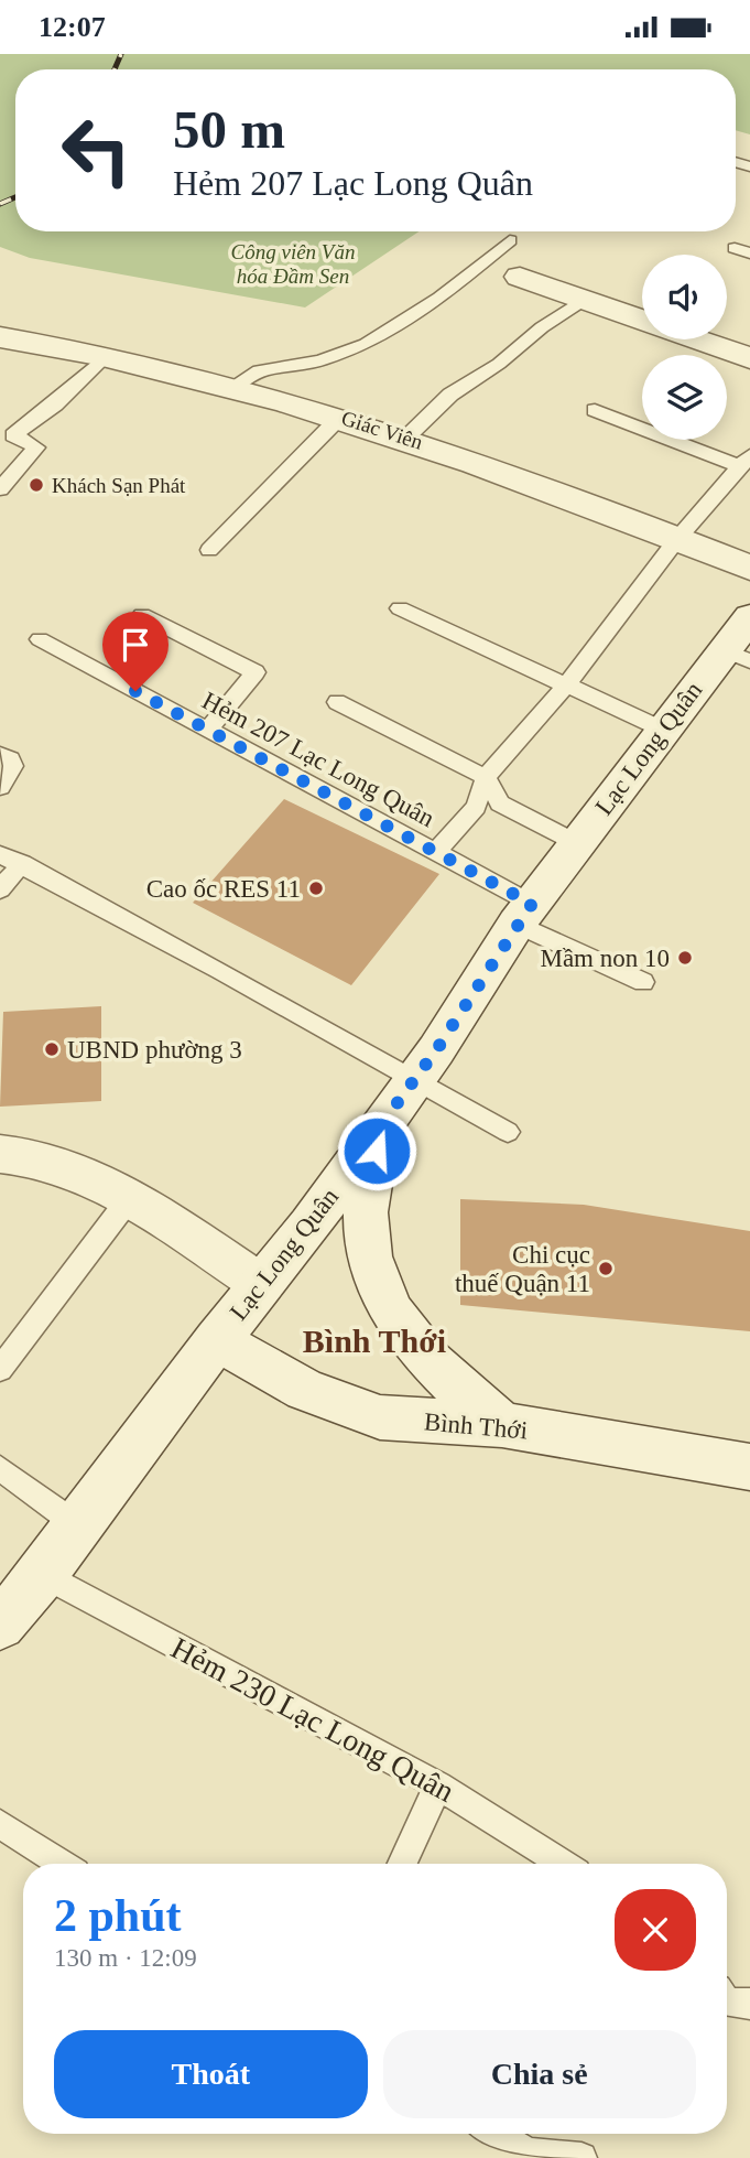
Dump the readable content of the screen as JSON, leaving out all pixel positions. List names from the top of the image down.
{
  "streets": {
    "main road": ["Giác Viên", "Lạc Long Quân", "Bình Thới"],
    "lane": ["Hẻm 207 Lạc Long Quân", "Hẻm 230 Lạc Long Quân"]
  },
  "crossings": [
    ["Lạc Long Quân", "Hẻm 207 Lạc Long Quân"],
    ["Lạc Long Quân", "Bình Thới"],
    ["Lạc Long Quân", "Hẻm 230 Lạc Long Quân"]
  ],
  "districts": ["Bình Thới"],
  "parks": ["Công viên Văn hóa Đầm Sen"],
  "places": [
    "Khách Sạn Phát",
    "Cao ốc RES 11",
    "Mầm non 10",
    "UBND phường 3",
    "Chi cục thuế Quận 11"
  ],
  "page": {
    "status": "12:07",
    "turn": ["50 m", "Hẻm 207 Lạc Long Quân"],
    "heading": ["2 phút", "130 m · 12:09"],
    "buttons": ["Thoát", "Chia sẻ"]
  }
}
